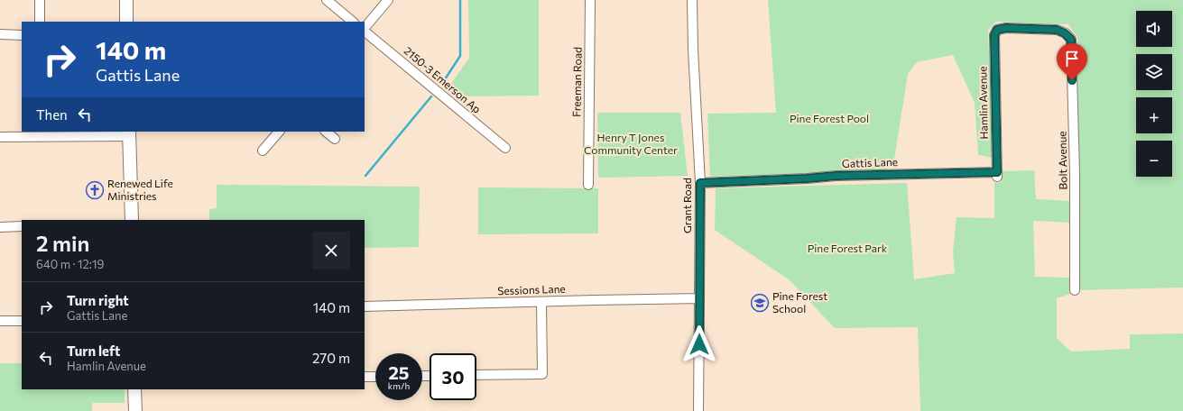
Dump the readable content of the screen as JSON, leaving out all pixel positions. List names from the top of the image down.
{
  "streets": {
    "street": [
      "2150-3 Emerson Ap",
      "Freeman Road",
      "Hamlin Avenue",
      "Bolt Avenue",
      "Gattis Lane",
      "Grant Road",
      "Sessions Lane"
    ]
  },
  "crossings": [
    ["Hamlin Avenue", "Bolt Avenue"],
    ["Hamlin Avenue", "Gattis Lane"],
    ["Gattis Lane", "Grant Road"],
    ["Grant Road", "Sessions Lane"]
  ],
  "parks": ["Pine Forest Pool", "Henry T Jones Community Center", "Pine Forest Park"],
  "places": {
    "church": ["Renewed Life Ministries"],
    "school or university": ["Pine Forest School"]
  },
  "page": {
    "map_buttons": ["+", "−"],
    "turn": ["140 m", "Gattis Lane"],
    "then": "Then",
    "heading": ["2 min", "640 m · 12:19"],
    "list": [
      {
        "name": "Turn right",
        "note": "Gattis Lane",
        "value": "140 m"
      },
      {
        "name": "Turn left",
        "note": "Hamlin Avenue",
        "value": "270 m"
      }
    ],
    "speed": "25 km/h",
    "limit": "30"
  }
}
